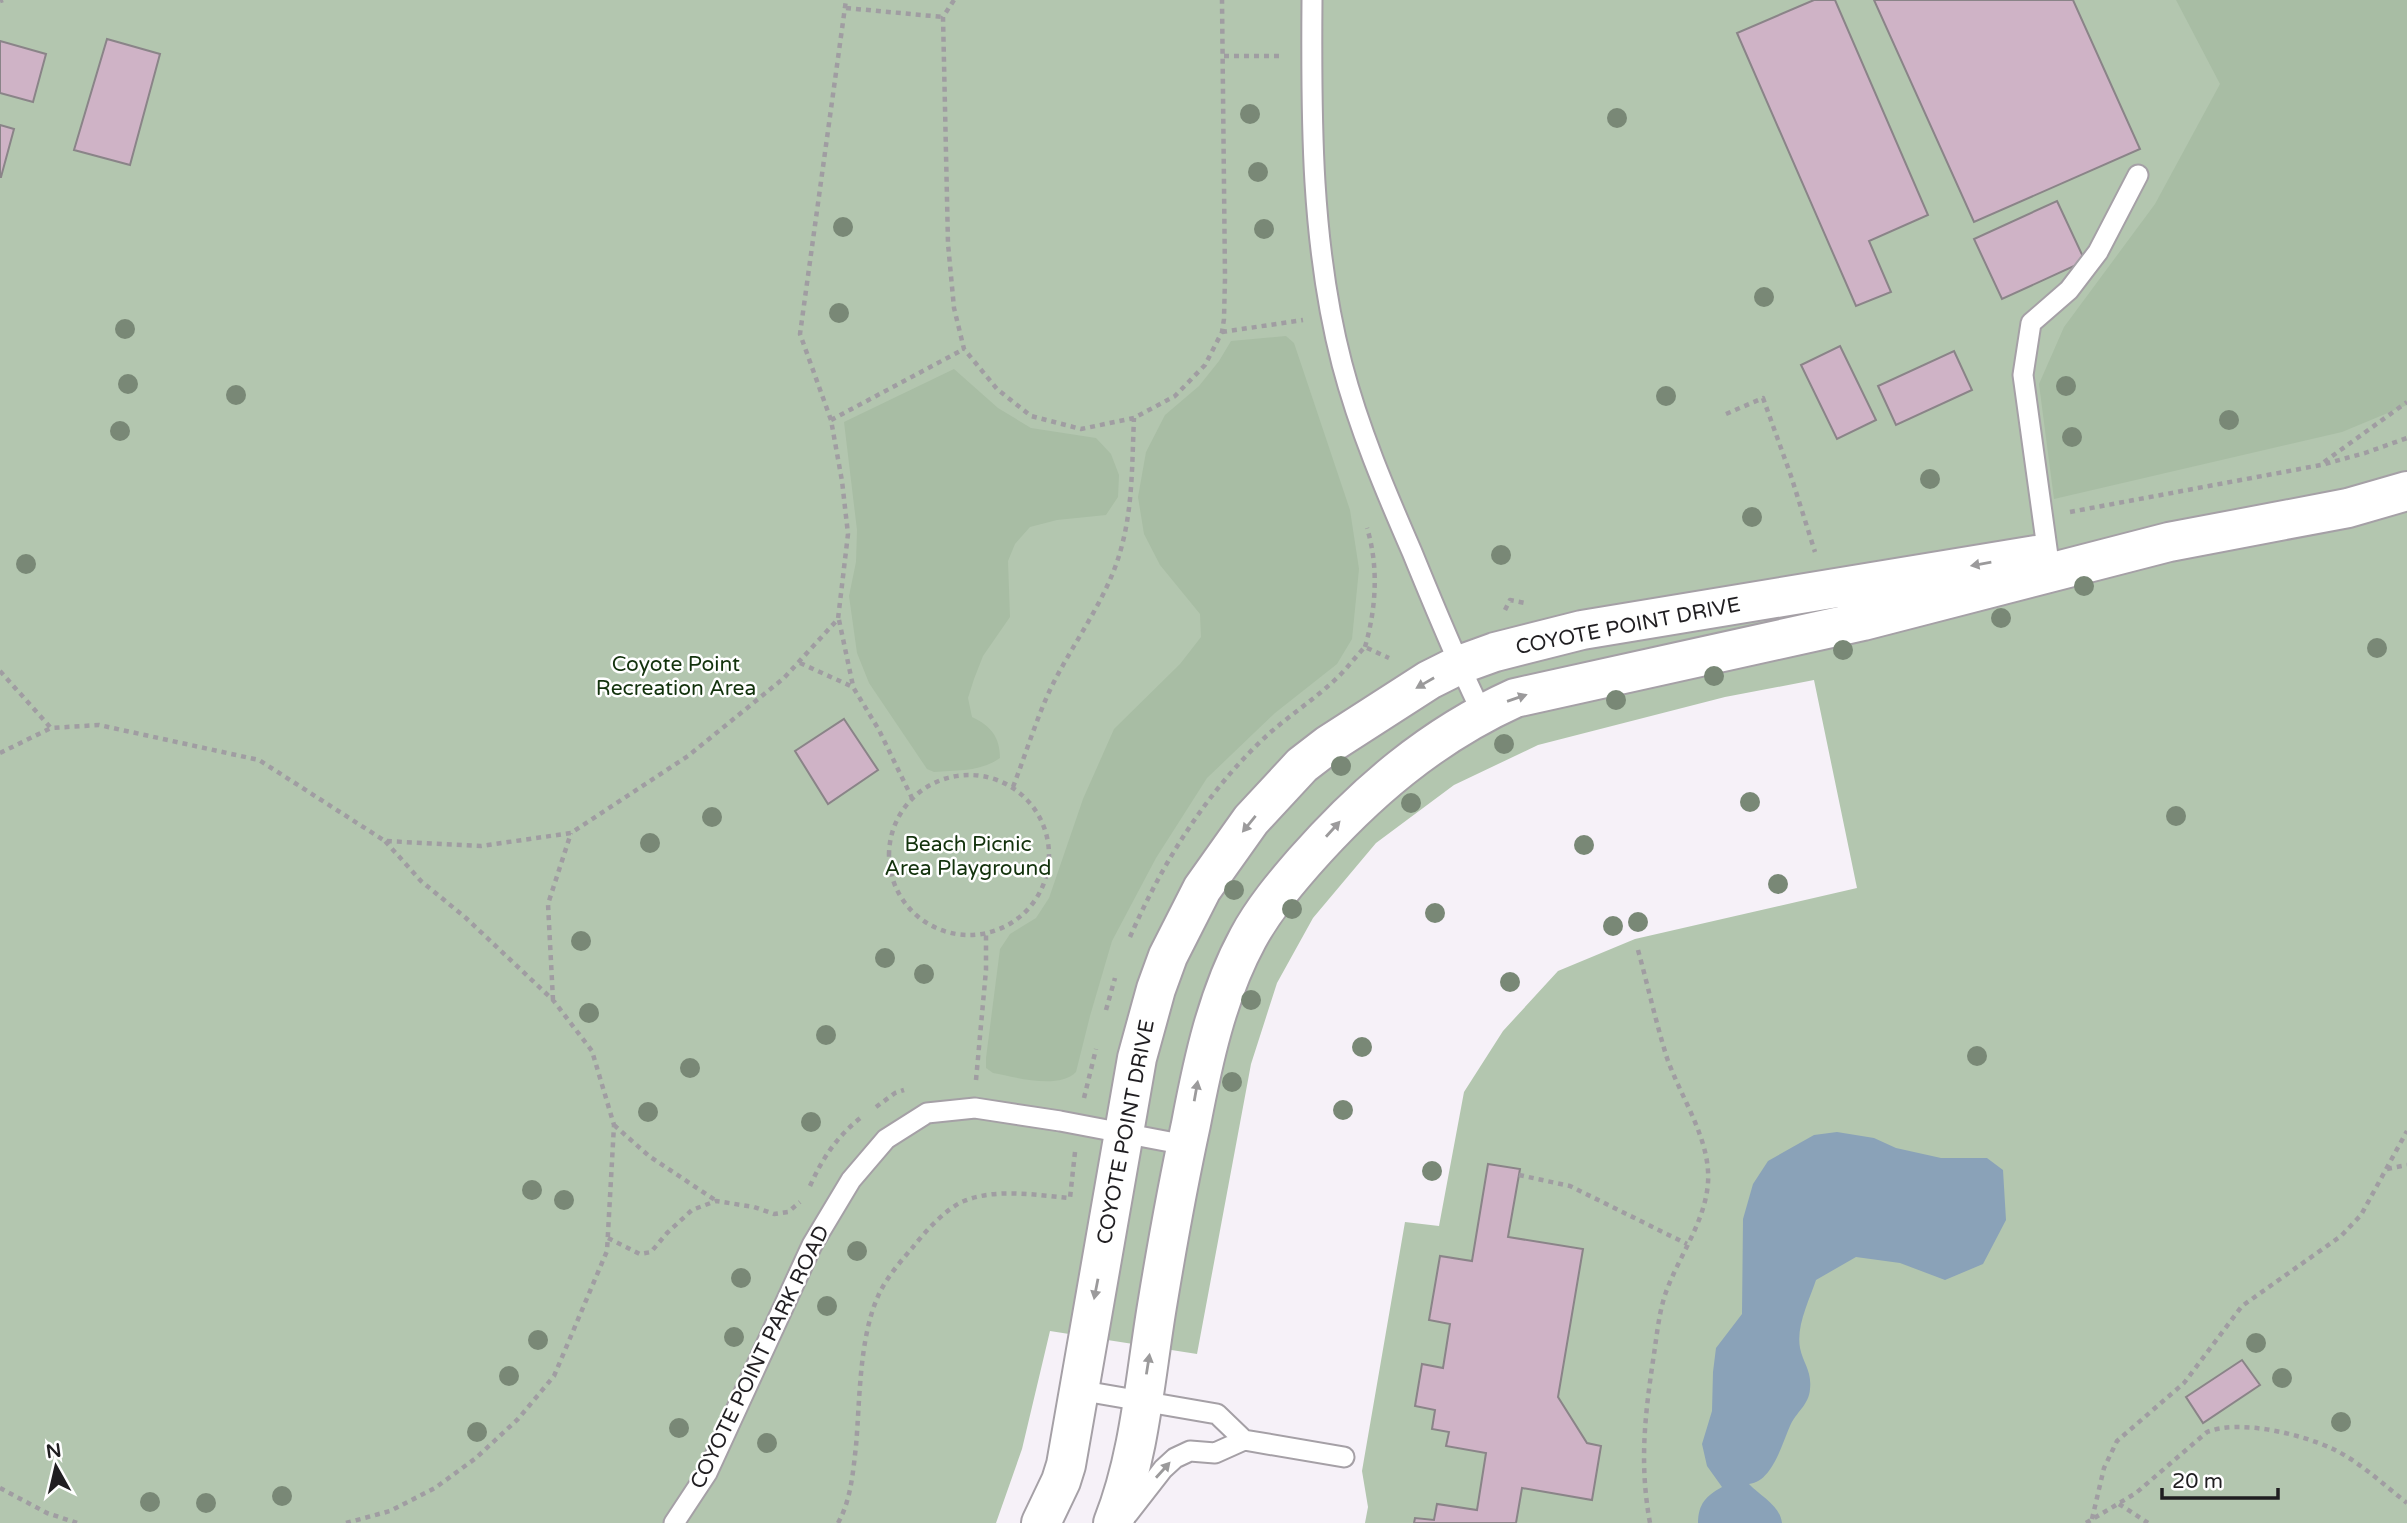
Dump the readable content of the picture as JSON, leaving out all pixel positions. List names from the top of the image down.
{
  "streets": {
    "street": ["COYOTE POINT DRIVE"],
    "lane": ["COYOTE POINT PARK ROAD"]
  },
  "crossings": [
    ["COYOTE POINT DRIVE", "COYOTE POINT PARK ROAD"]
  ],
  "parks": ["Coyote Point Recreation Area", "Beach Picnic Area Playground"],
  "scale_bar": "20 m",
  "north": "top"
}
